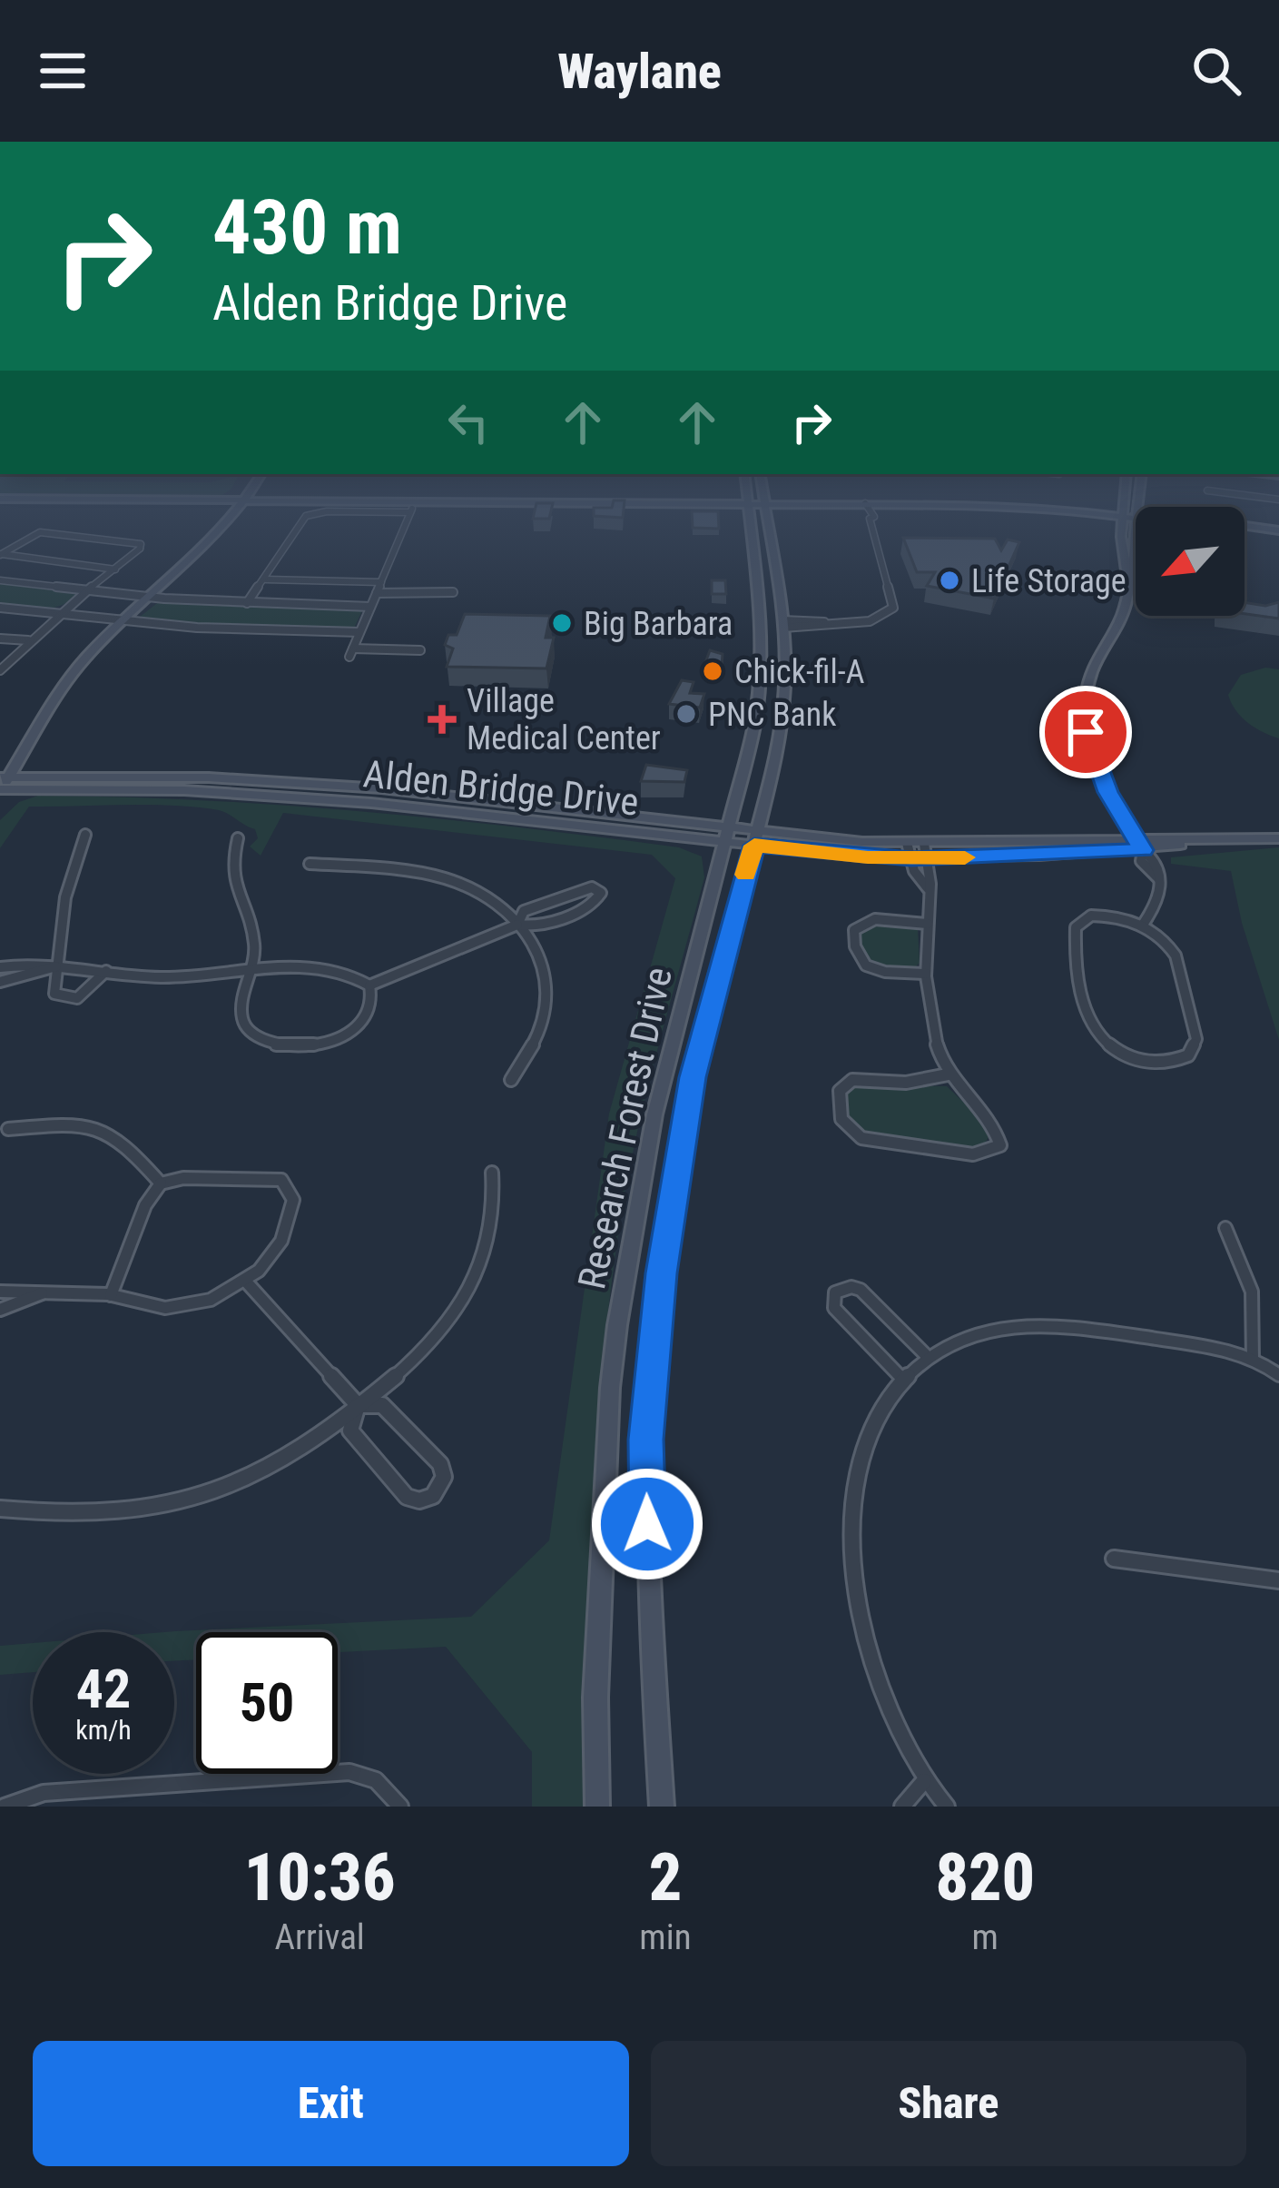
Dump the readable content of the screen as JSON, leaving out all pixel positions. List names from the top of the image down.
{
  "streets": {
    "main road": ["Alden Bridge Drive", "Research Forest Drive"]
  },
  "crossings": [
    ["Alden Bridge Drive", "Research Forest Drive"]
  ],
  "places": {
    "other": [
      "Life Storage",
      "Big Barbara",
      "Chick-fil-A",
      "PNC Bank"
    ],
    "health": ["Village Medical Center"]
  },
  "north": "bottom left",
  "page": {
    "header": "Waylane",
    "turn": ["430 m", "Alden Bridge Drive"],
    "speed": "42 km/h",
    "limit": "50",
    "eta": [
      "10:36",
      "Arrival",
      "2",
      "min",
      "820",
      "m"
    ],
    "buttons": ["Exit", "Share"]
  }
}
